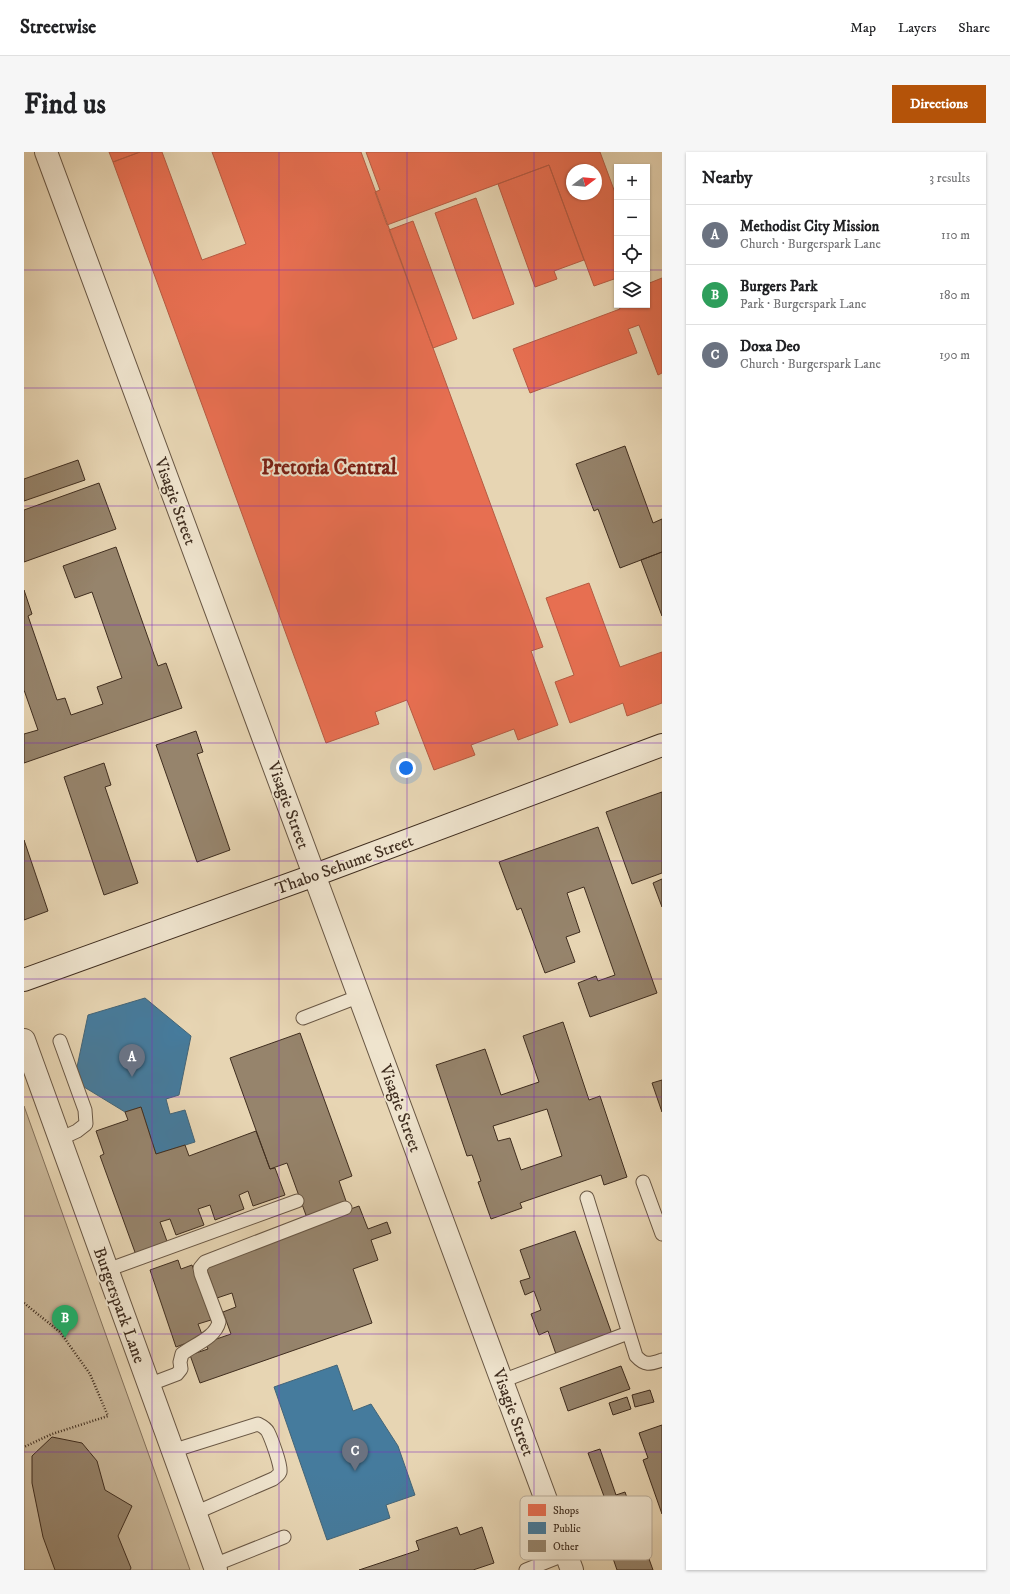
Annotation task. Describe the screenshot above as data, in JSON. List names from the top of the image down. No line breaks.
{"streets":{"street":["Visagie Street","Thabo Sehume Street","Burgerspark Lane"]},"crossings":[["Visagie Street","Thabo Sehume Street"]],"districts":["Pretoria Central"],"legend":["Shops","Public","Other"],"north":"right","page":{"header":"Streetwise","nav":["Map","Layers","Share"],"buttons":"Directions","title":"Find us","heading":["Nearby","3 results"],"map_buttons":["+","−"],"list":[{"mark":"A","name":"Methodist City Mission","note":"Church · Burgerspark Lane","value":"110 m"},{"mark":"B","name":"Burgers Park","note":"Park · Burgerspark Lane","value":"180 m"},{"mark":"C","name":"Doxa Deo","note":"Church · Burgerspark Lane","value":"190 m"}],"pins":["A","B","C"]}}
